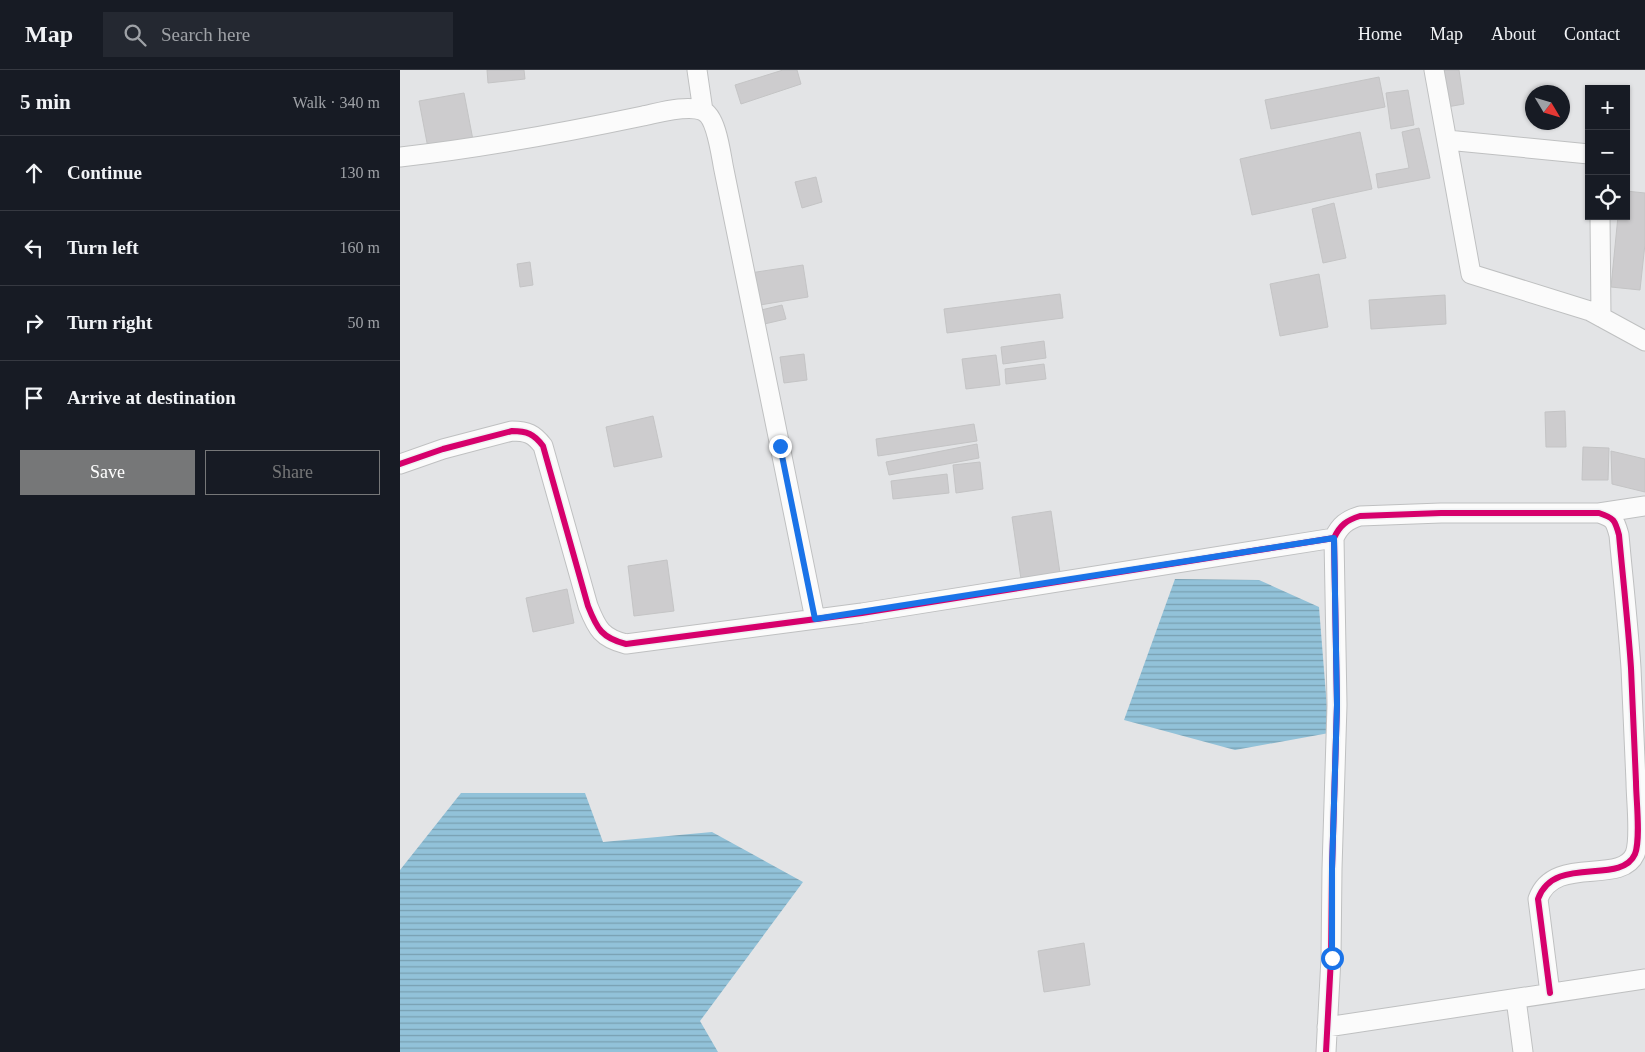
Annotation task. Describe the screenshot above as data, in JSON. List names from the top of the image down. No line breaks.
{"north":"bottom right","page":{"header":"Map","search":"Search here","nav":["Home","Map","About","Contact"],"heading":["5 min","Walk · 340 m"],"map_buttons":["+","−"],"list":[["Continue","130 m"],["Turn left","160 m"],["Turn right","50 m"],"Arrive at destination"],"buttons":["Save","Share"]}}
